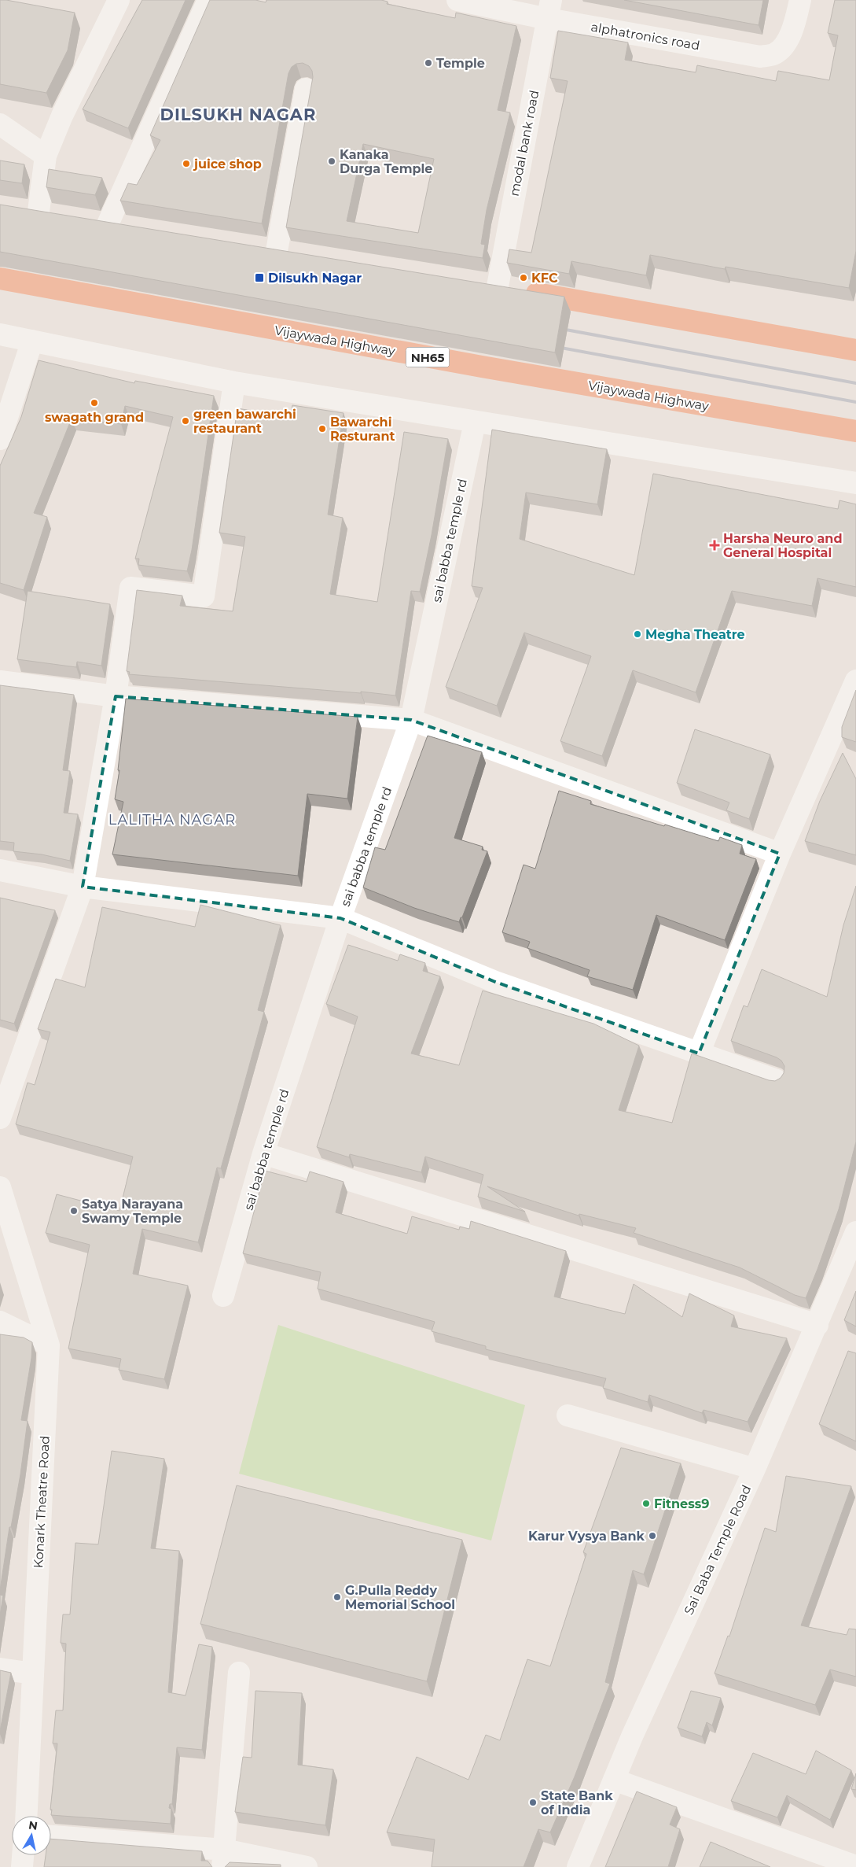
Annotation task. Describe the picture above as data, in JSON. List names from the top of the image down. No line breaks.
{"streets":{"highway":["Vijaywada Highway","NH65"],"street":["alphatronics road","modal bank road","sai babba temple rd","Konark Theatre Road","Sai Baba Temple Road"]},"crossings":[["alphatronics road","modal bank road"]],"districts":["DILSUKH NAGAR","LALITHA NAGAR"],"places":{"other":["Temple","Kanaka Durga Temple","juice shop","KFC","swagath grand","green bawarchi restaurant","Bawarchi Resturant","Megha Theatre","Satya Narayana Swamy Temple","Fitness9","Karur Vysya Bank","G.Pulla Reddy Memorial School","State Bank of India"],"transit":["Dilsukh Nagar"],"health":["Harsha Neuro and General Hospital"]},"north":"top"}
